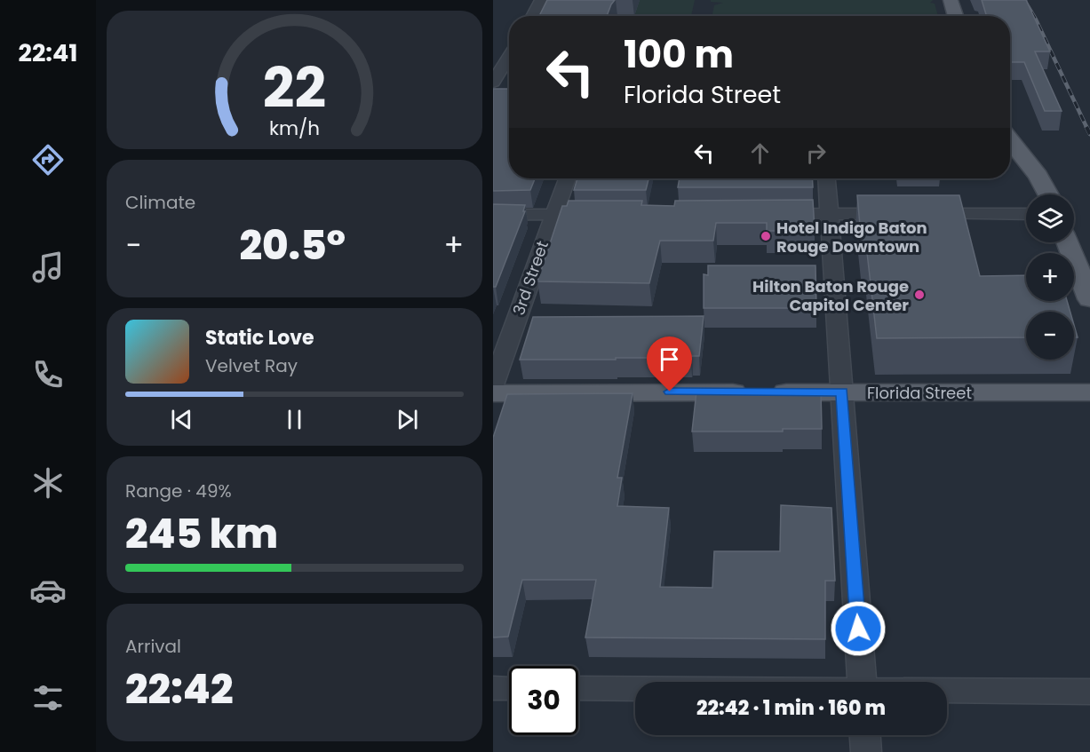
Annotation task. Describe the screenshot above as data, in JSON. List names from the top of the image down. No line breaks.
{"streets":{"main road":["Florida Street"],"street":["3rd Street"]},"places":["Hotel Indigo Baton Rouge Downtown","Hilton Baton Rouge Capitol Center"],"page":{"tabs":"22:41","turn":["100 m","Florida Street"],"tile":["Climate",["Range · 49%","245 km"],["Arrival","22:42"]],"map_buttons":["+","−"],"heat":["−","20.5°","+"],"song":["Static Love","Velvet Ray"],"limit":"30","trip":"22:42 · 1 min · 160 m","gauge":["22","km/h"]}}
